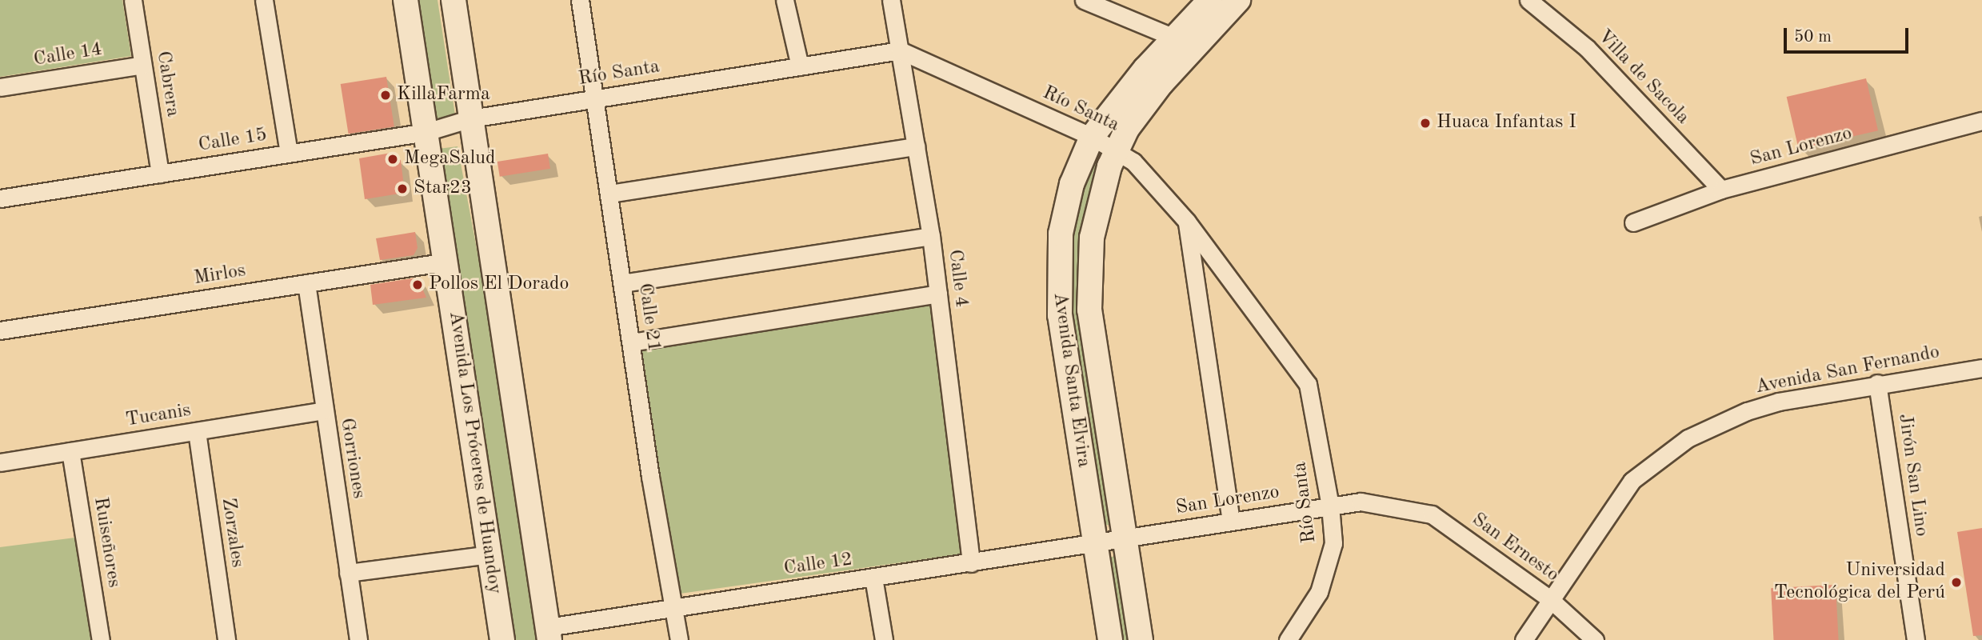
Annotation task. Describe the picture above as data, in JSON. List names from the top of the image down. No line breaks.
{"streets":{"street":["Calle 14","Río Santa","Villa de Sacola","Cabrera","Calle 15","San Lorenzo","Mirlos","Calle 4","Calle 21","Avenida San Fernando","Avenida Santa Elvira","Tucanis","Avenida Los Próceres de Huandoy","Gorriones","Jirón San Lino","Zorzales","Ruiseñores","San Ernesto","Calle 12"]},"crossings":[["Calle 14","Cabrera"],["Río Santa","Calle 15"],["Río Santa","San Lorenzo"],["Río Santa","Calle 4"],["Río Santa","Calle 21"],["Río Santa","Avenida Santa Elvira"],["Villa de Sacola","San Lorenzo"],["Cabrera","Calle 15"],["Calle 15","Avenida Los Próceres de Huandoy"],["San Lorenzo","Avenida Santa Elvira"],["San Lorenzo","San Ernesto"],["San Lorenzo","Calle 12"],["Mirlos","Avenida Los Próceres de Huandoy"],["Mirlos","Gorriones"],["Calle 4","Calle 12"],["Calle 21","Calle 12"],["Avenida San Fernando","Jirón San Lino"],["Avenida San Fernando","San Ernesto"],["Avenida Santa Elvira","Calle 12"],["Tucanis","Gorriones"],["Tucanis","Zorzales"],["Tucanis","Ruiseñores"]],"places":["KillaFarma","Huaca Infantas I","MegaSalud","Star23","Pollos El Dorado","Universidad Tecnológica del Perú"],"scale_bar":"50 m"}
